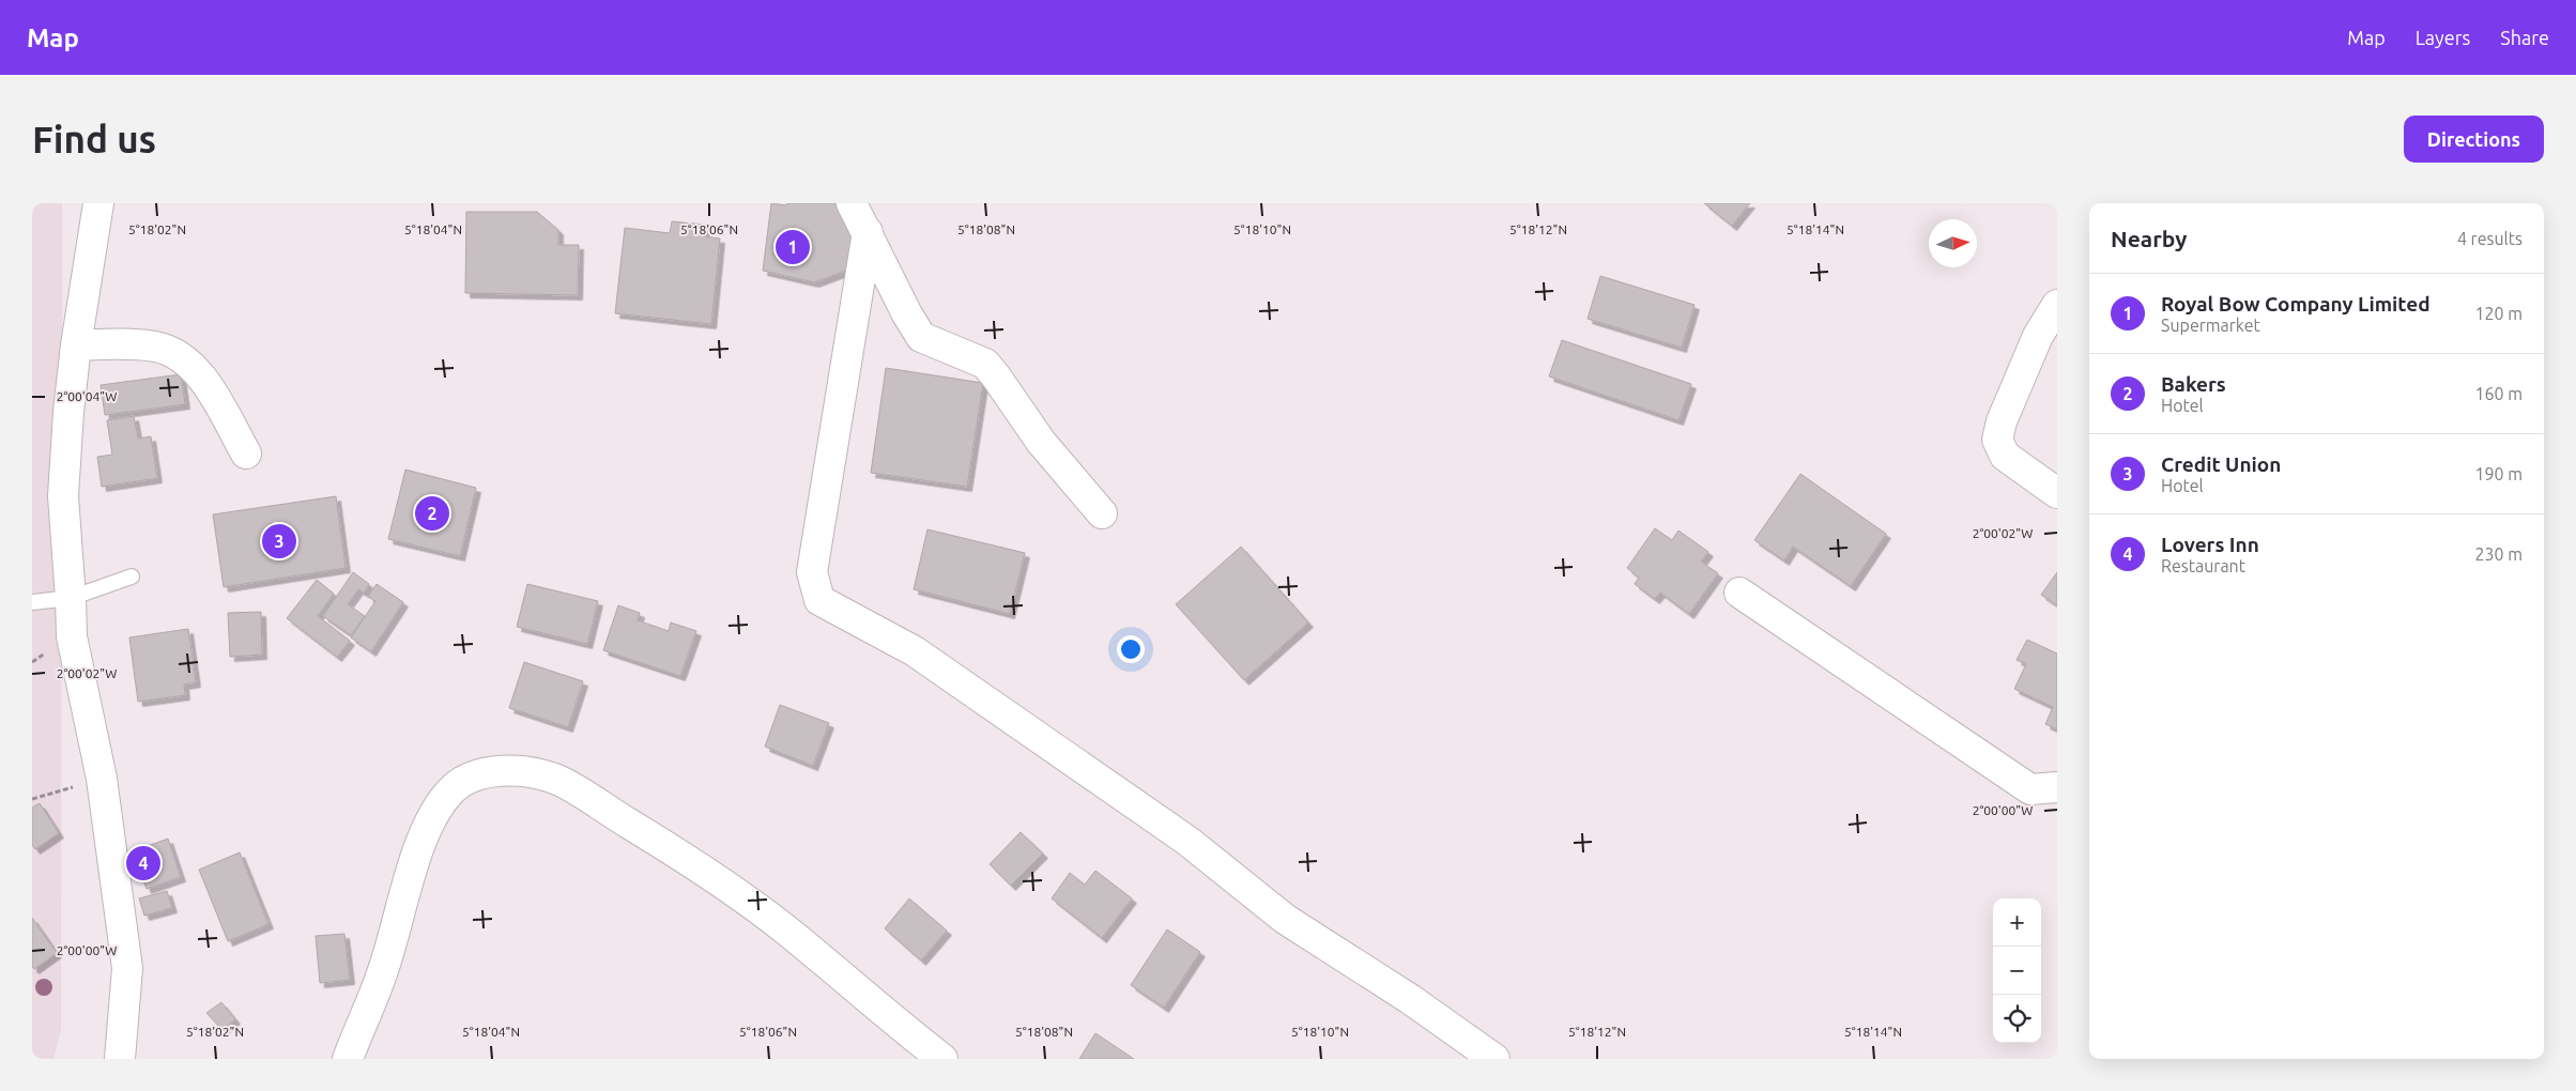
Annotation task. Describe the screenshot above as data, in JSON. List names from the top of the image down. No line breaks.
{"north":"right","page":{"header":"Map","nav":["Map","Layers","Share"],"buttons":"Directions","title":"Find us","heading":["Nearby","4 results"],"pins":["1","2","3","4"],"list":[{"mark":"1","name":"Royal Bow Company Limited","note":"Supermarket","value":"120 m"},{"mark":"2","name":"Bakers","note":"Hotel","value":"160 m"},{"mark":"3","name":"Credit Union","note":"Hotel","value":"190 m"},{"mark":"4","name":"Lovers Inn","note":"Restaurant","value":"230 m"}],"map_buttons":["+","−"]},"coordinates":["5°18'02\"N","5°18'04\"N","5°18'06\"N","5°18'08\"N","5°18'10\"N","5°18'12\"N","5°18'14\"N","2°00'04\"W","2°00'02\"W","2°00'00\"W"]}
